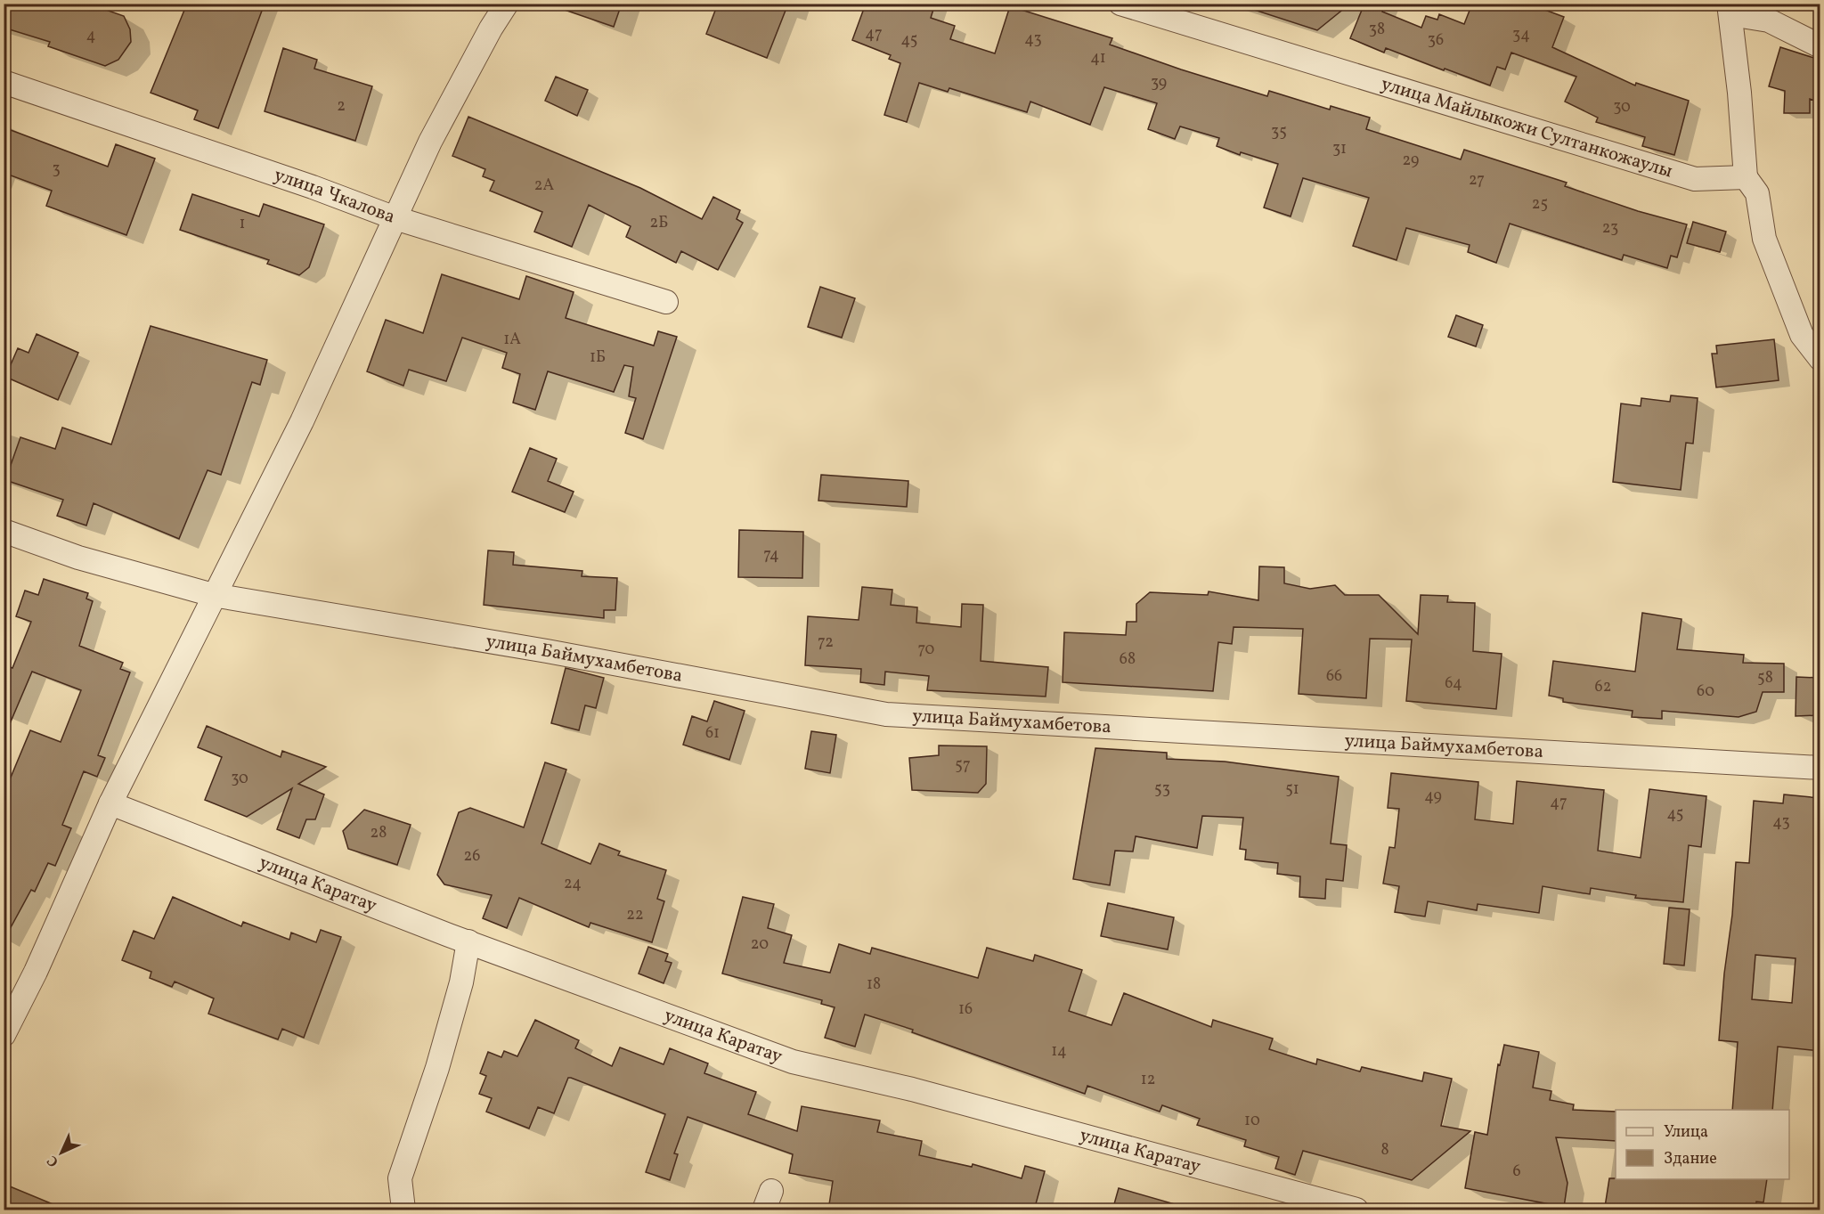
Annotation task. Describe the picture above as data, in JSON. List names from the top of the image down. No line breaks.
{"streets":{"street":["улица Майлыкожи Султанкожаулы","улица Чкалова","улица Баймухамбетова","улица Каратау"]},"house_numbers":["38","47","34","4","43","45","36","41","39","2","30","35","31","29","3","27","2А","25","2Б","1","23","1А","1Б","74","72","70","68","66","58","64","62","60","61","57","30","53","51","49","47","45","43","28","26","24","22","20","18","16","14","12","10","8","6"],"legend":["Улица","Здание"],"north":"bottom left"}
